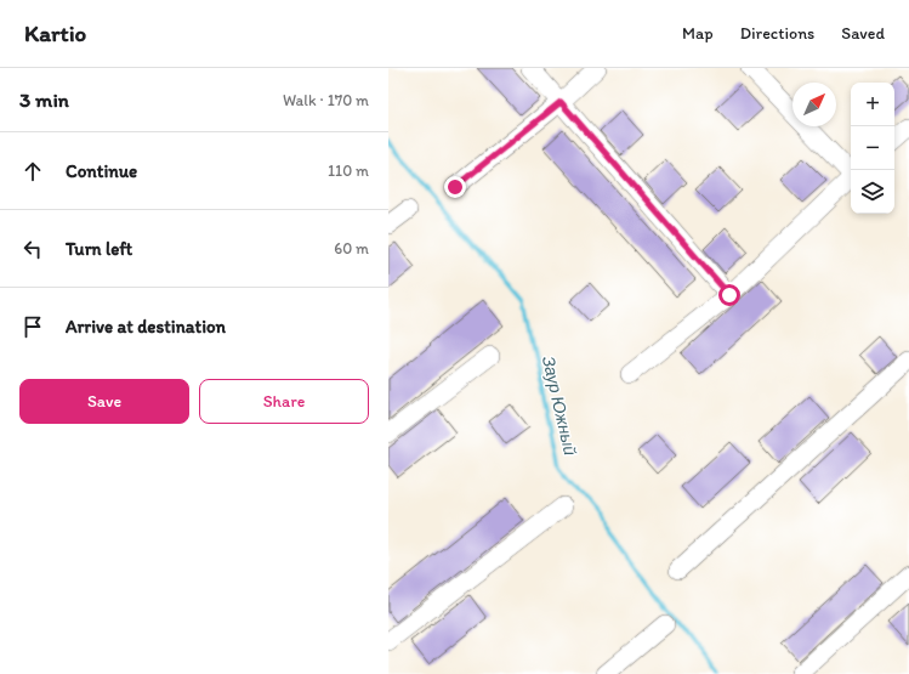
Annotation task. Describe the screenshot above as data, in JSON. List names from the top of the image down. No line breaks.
{"water":["Заур Южный"],"north":"top right","page":{"header":"Kartio","nav":["Map","Directions","Saved"],"heading":["3 min","Walk · 170 m"],"map_buttons":["+","−"],"list":[["Continue","110 m"],["Turn left","60 m"],"Arrive at destination"],"buttons":["Save","Share"]}}
